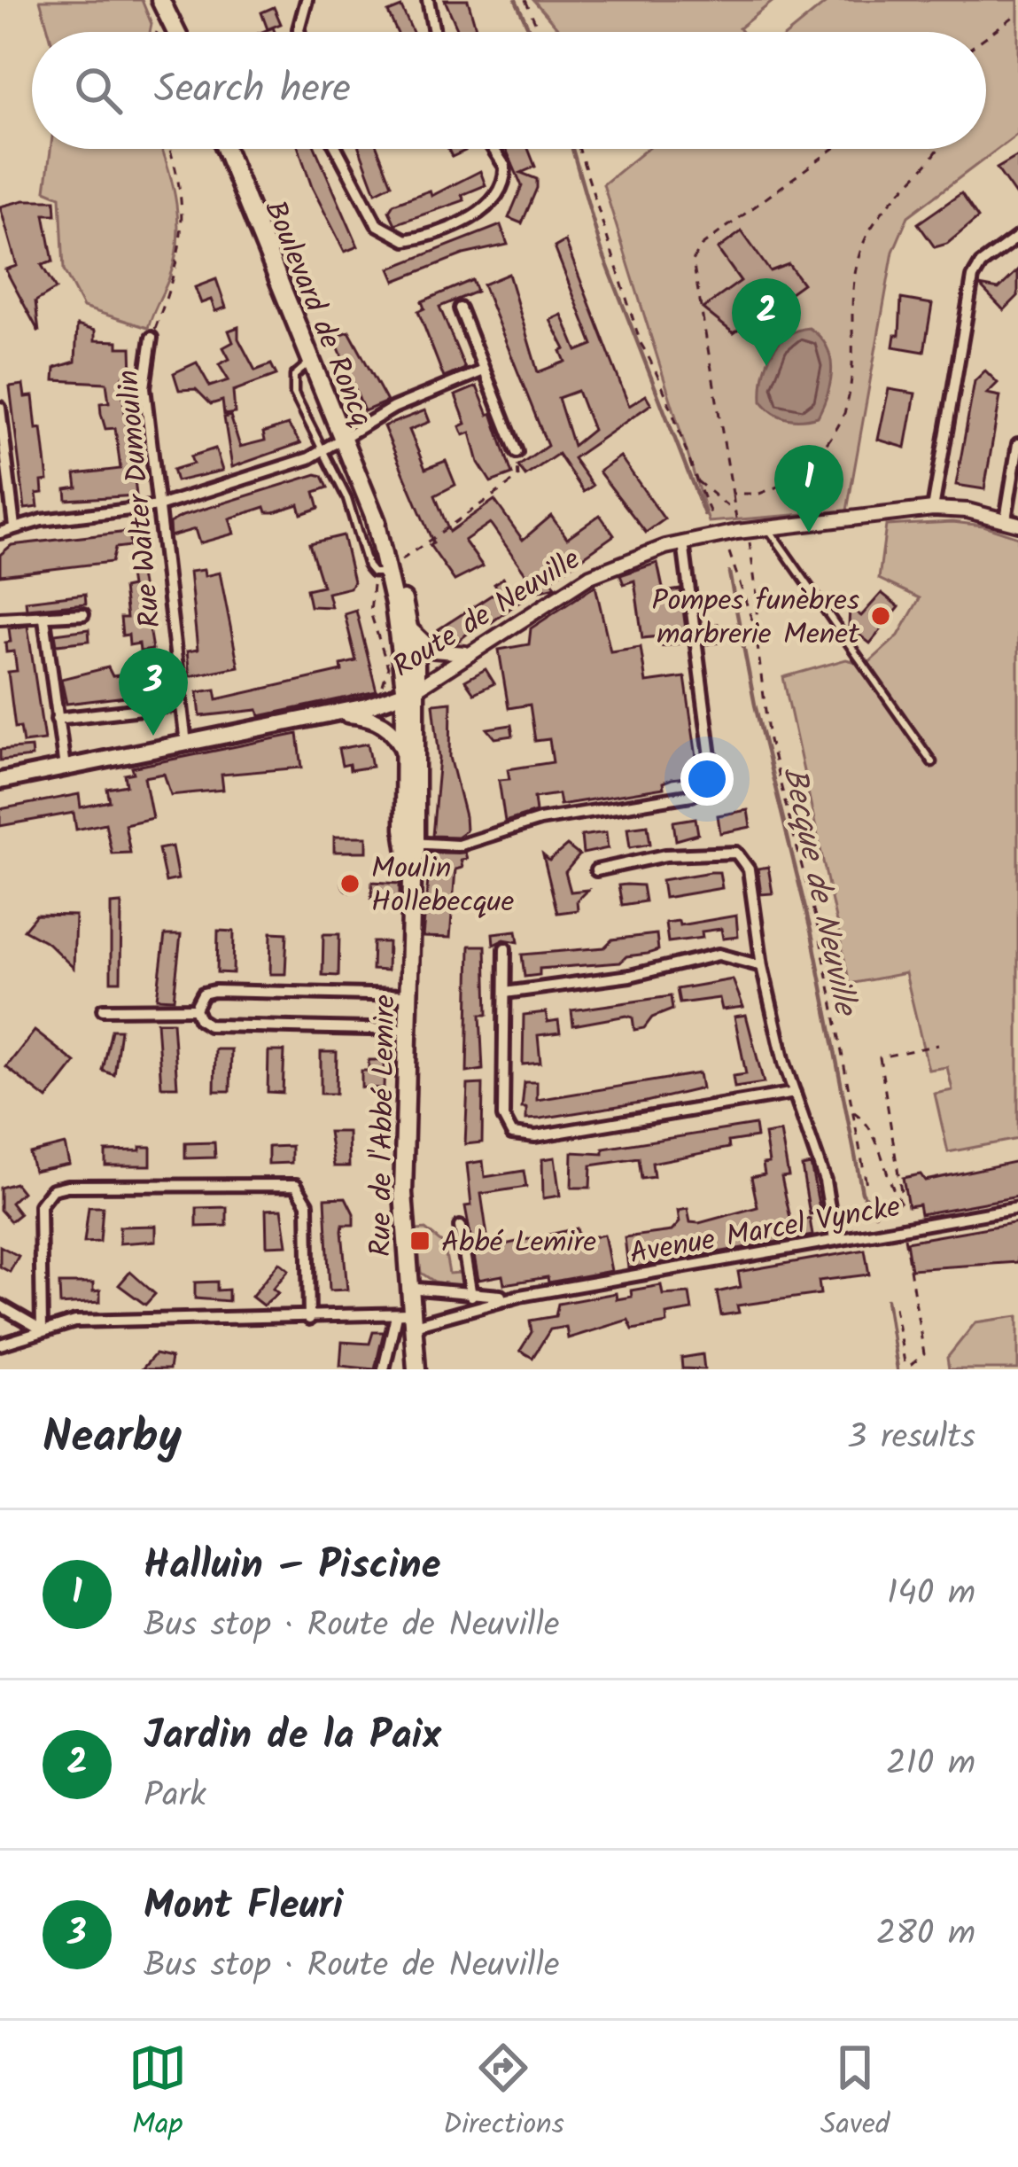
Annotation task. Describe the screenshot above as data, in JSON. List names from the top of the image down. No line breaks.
{"streets":{"main road":["Boulevard de Roncq","Route de Neuville","Rue de l'Abbé Lemire"],"street":["Rue Walter Dumoulin","Avenue Marcel Vyncke"]},"crossings":[["Boulevard de Roncq","Route de Neuville"],["Boulevard de Roncq","Rue de l'Abbé Lemire"],["Rue Walter Dumoulin","Route de Neuville"],["Route de Neuville","Rue de l'Abbé Lemire"],["Rue de l'Abbé Lemire","Avenue Marcel Vyncke"]],"water":["Becque de Neuville"],"places":{"other":["Pompes funèbres marbrerie Menet","Moulin Hollebecque"],"transit":["Abbé Lemire"]},"page":{"search":"Search here","pins":["2","1","3"],"heading":["Nearby","3 results"],"list":[{"mark":"1","name":"Halluin – Piscine","note":"Bus stop · Route de Neuville","value":"140 m"},{"mark":"2","name":"Jardin de la Paix","note":"Park","value":"210 m"},{"mark":"3","name":"Mont Fleuri","note":"Bus stop · Route de Neuville","value":"280 m"}],"nav":["Map","Directions","Saved"]}}
